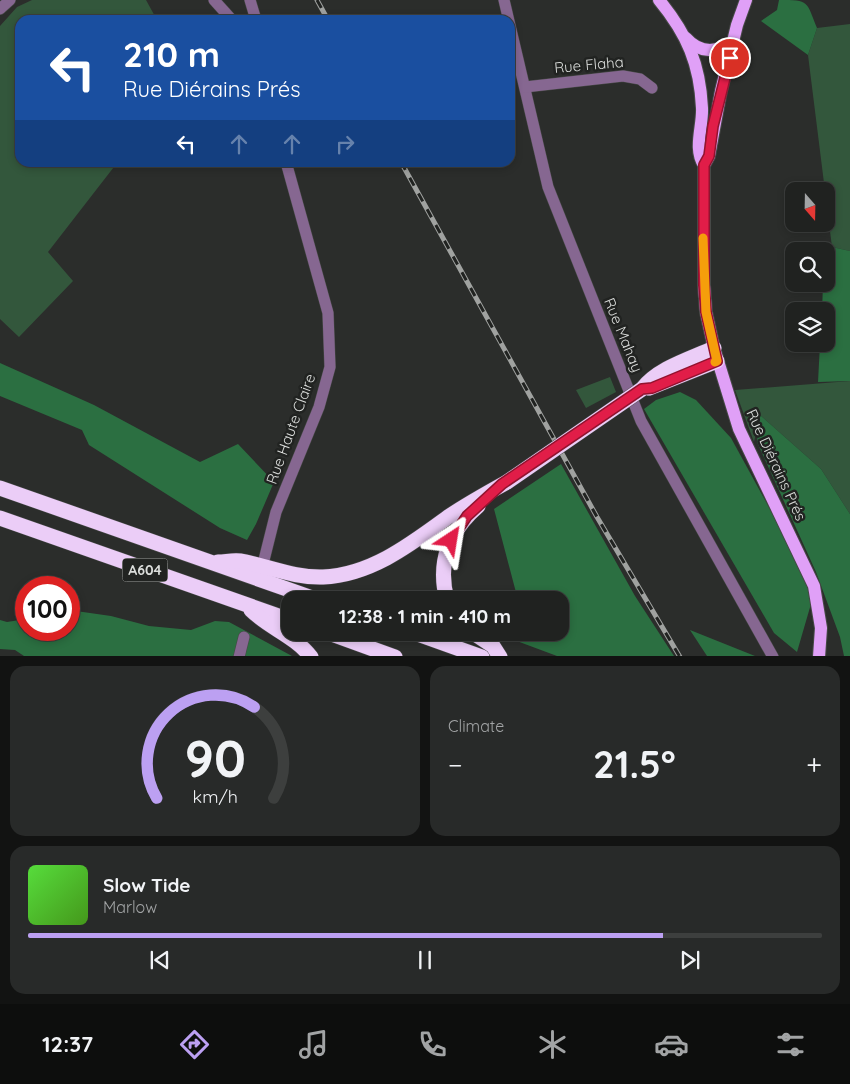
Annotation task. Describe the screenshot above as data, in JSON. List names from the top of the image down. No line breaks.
{"streets":{"highway":["A604"],"main road":["Rue Diérains Prés"],"street":["Rue Flaha","Rue Mahay","Rue Haute Claire"]},"crossings":[["Rue Flaha","Rue Mahay"]],"north":"bottom","page":{"turn":["210 m","Rue Diérains Prés"],"limit":"100","trip":"12:38 · 1 min · 410 m","tile":"Climate","heat":["−","21.5°","+"],"song":["Slow Tide","Marlow"],"tabs":"12:37","gauge":["90","km/h"]}}
